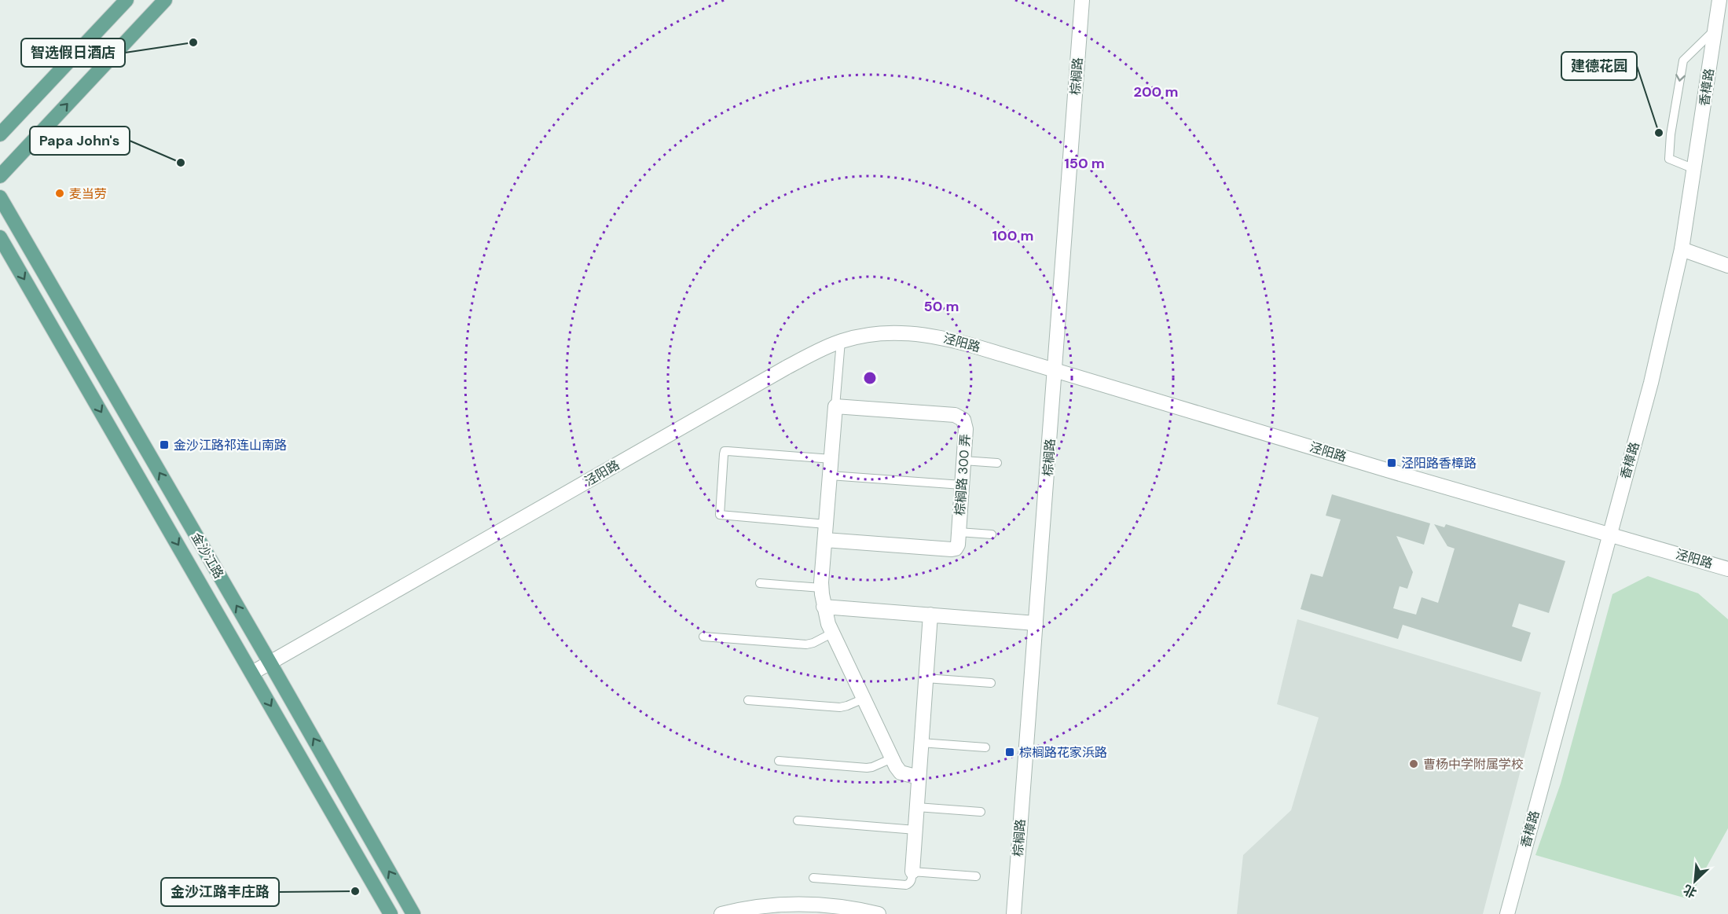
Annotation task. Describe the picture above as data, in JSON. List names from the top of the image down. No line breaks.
{"streets":{"main road":["金沙江路"],"street":["棕榈路","香樟路","泾阳路","棕榈路 300 弄"]},"crossings":[["棕榈路","泾阳路"],["香樟路","泾阳路"],["泾阳路","金沙江路"]],"places":{"other":["智选假日酒店","建德花园","Papa John's","麦当劳","曹杨中学附属学校","金沙江路丰庄路"],"transit":["金沙江路祁连山南路","泾阳路香樟路","棕榈路花家浜路"]},"north":"bottom left","rings":["200 m","150 m","100 m","50 m"]}
